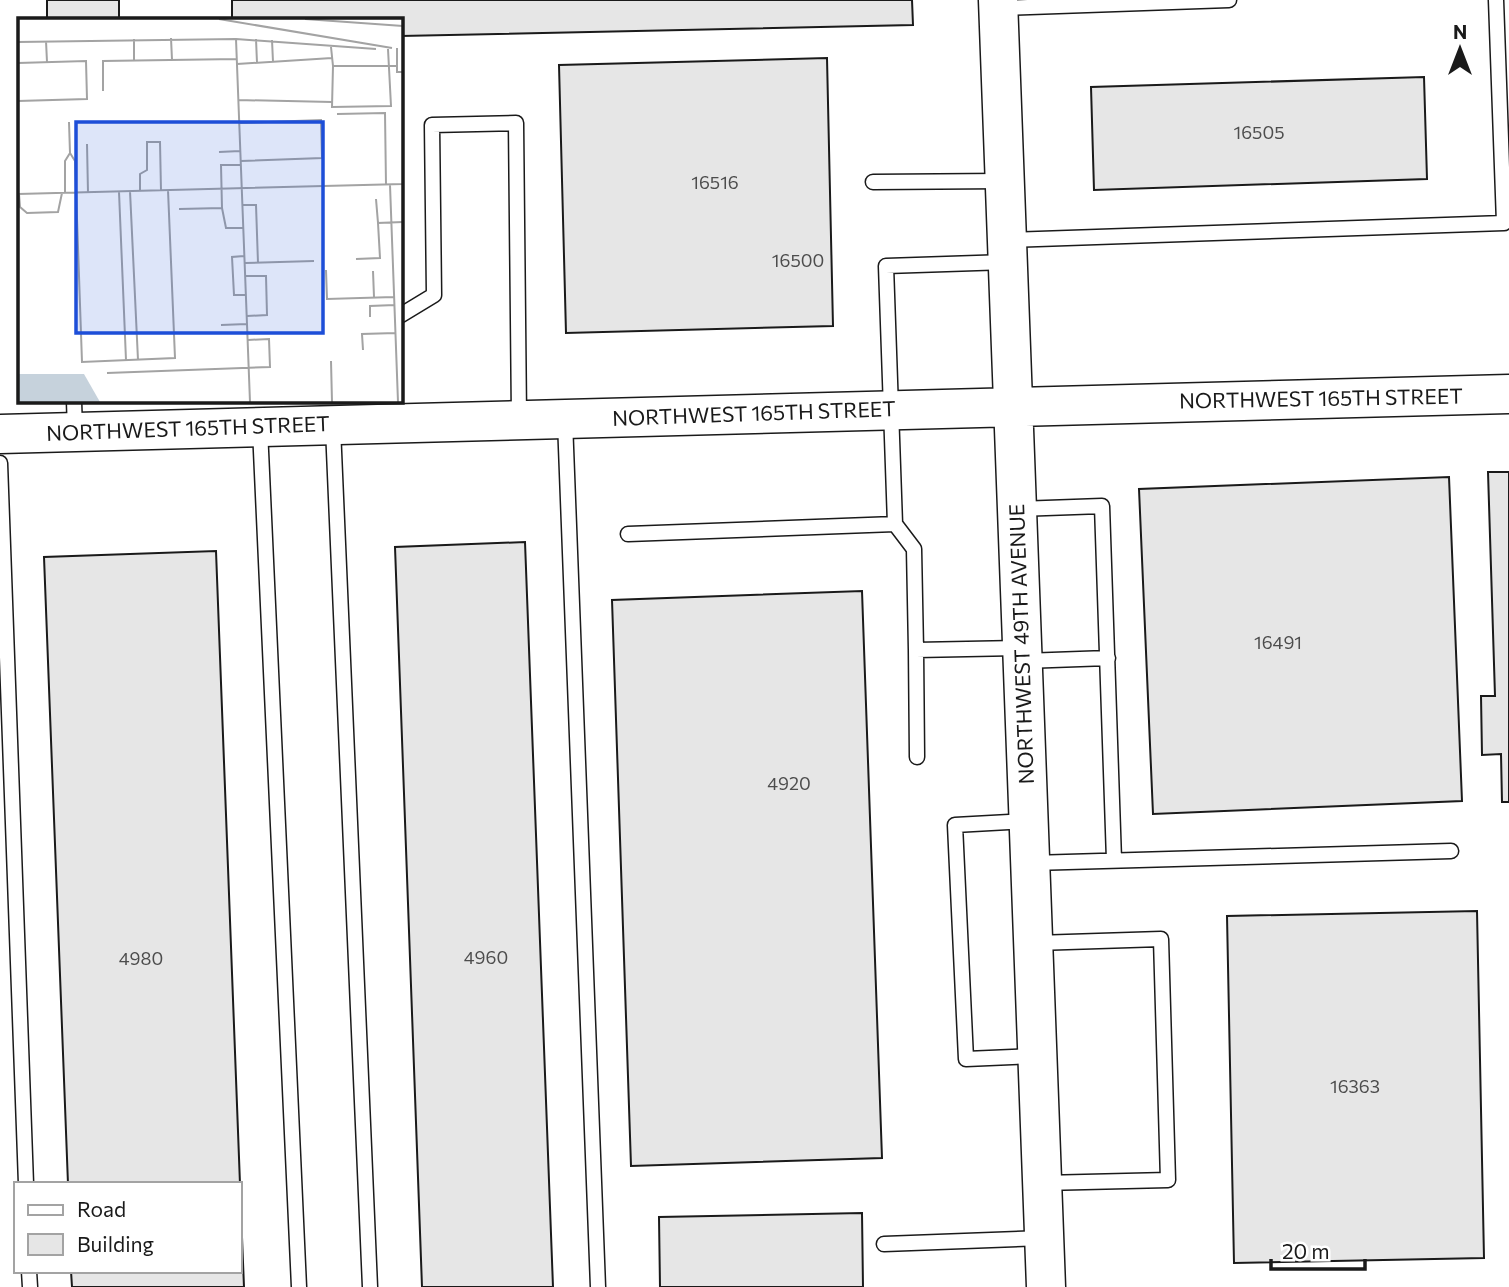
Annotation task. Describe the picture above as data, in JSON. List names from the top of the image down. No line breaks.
{"streets":{"street":["NORTHWEST 165TH STREET","NORTHWEST 49TH AVENUE"]},"crossings":[["NORTHWEST 165TH STREET","NORTHWEST 49TH AVENUE"]],"house_numbers":["16505","16516","16500","16491","4920","4960","4980","16363"],"legend":["Road","Building"],"scale_bar":"20 m","north":"top"}
